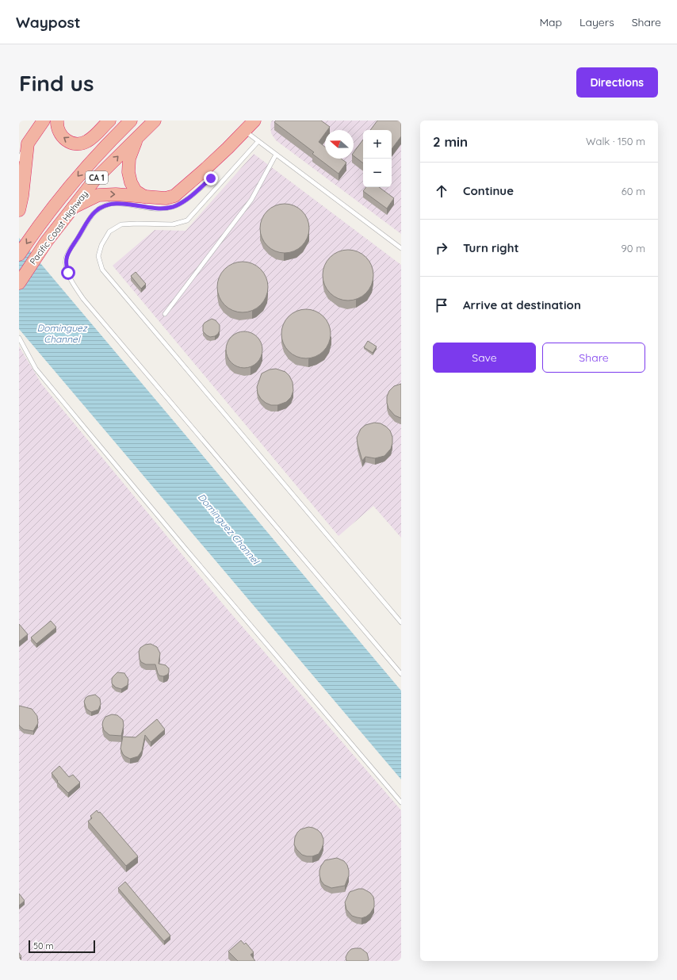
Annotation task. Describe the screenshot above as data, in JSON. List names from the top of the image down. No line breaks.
{"streets":{"highway":["CA 1","Pacific Coast Highway"]},"water":["Dominguez Channel"],"scale_bar":"50 m","north":"left","page":{"header":"Waypost","nav":["Map","Layers","Share"],"buttons":["Directions",["Save","Share"]],"title":"Find us","heading":["2 min","Walk · 150 m"],"map_buttons":["+","−"],"list":[["Continue","60 m"],["Turn right","90 m"],"Arrive at destination"],"scale":"50 m"}}
